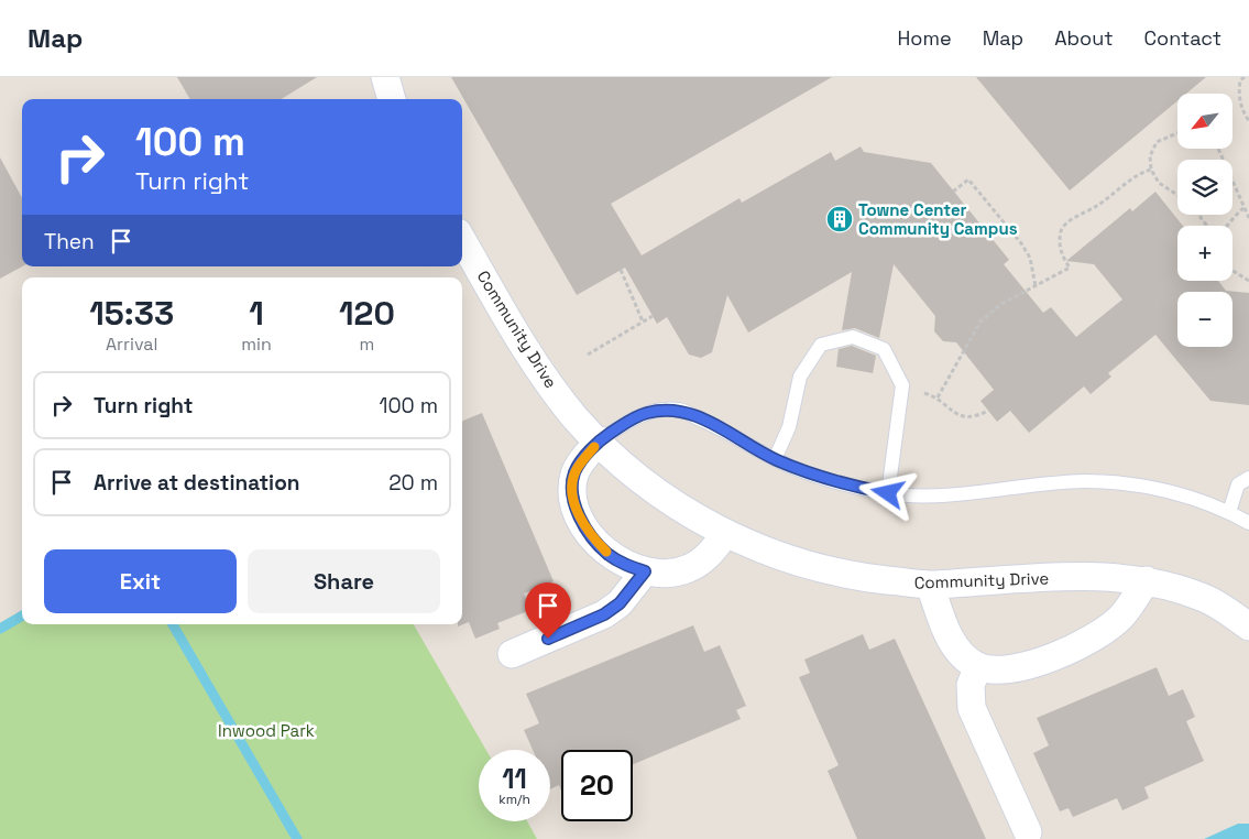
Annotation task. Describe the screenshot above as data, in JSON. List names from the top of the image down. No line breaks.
{"streets":{"street":["Community Drive"]},"parks":["Inwood Park"],"places":{"building":["Towne Center Community Campus"]},"north":"bottom left","page":{"header":"Map","nav":["Home","Map","About","Contact"],"map_buttons":["+","−"],"turn":["100 m","Turn right"],"then":"Then","eta":["15:33","Arrival","1","min","120","m"],"list":[{"name":"Turn right","value":"100 m"},{"name":"Arrive at destination","value":"20 m"}],"buttons":["Exit","Share"],"speed":"11 km/h","limit":"20"}}
